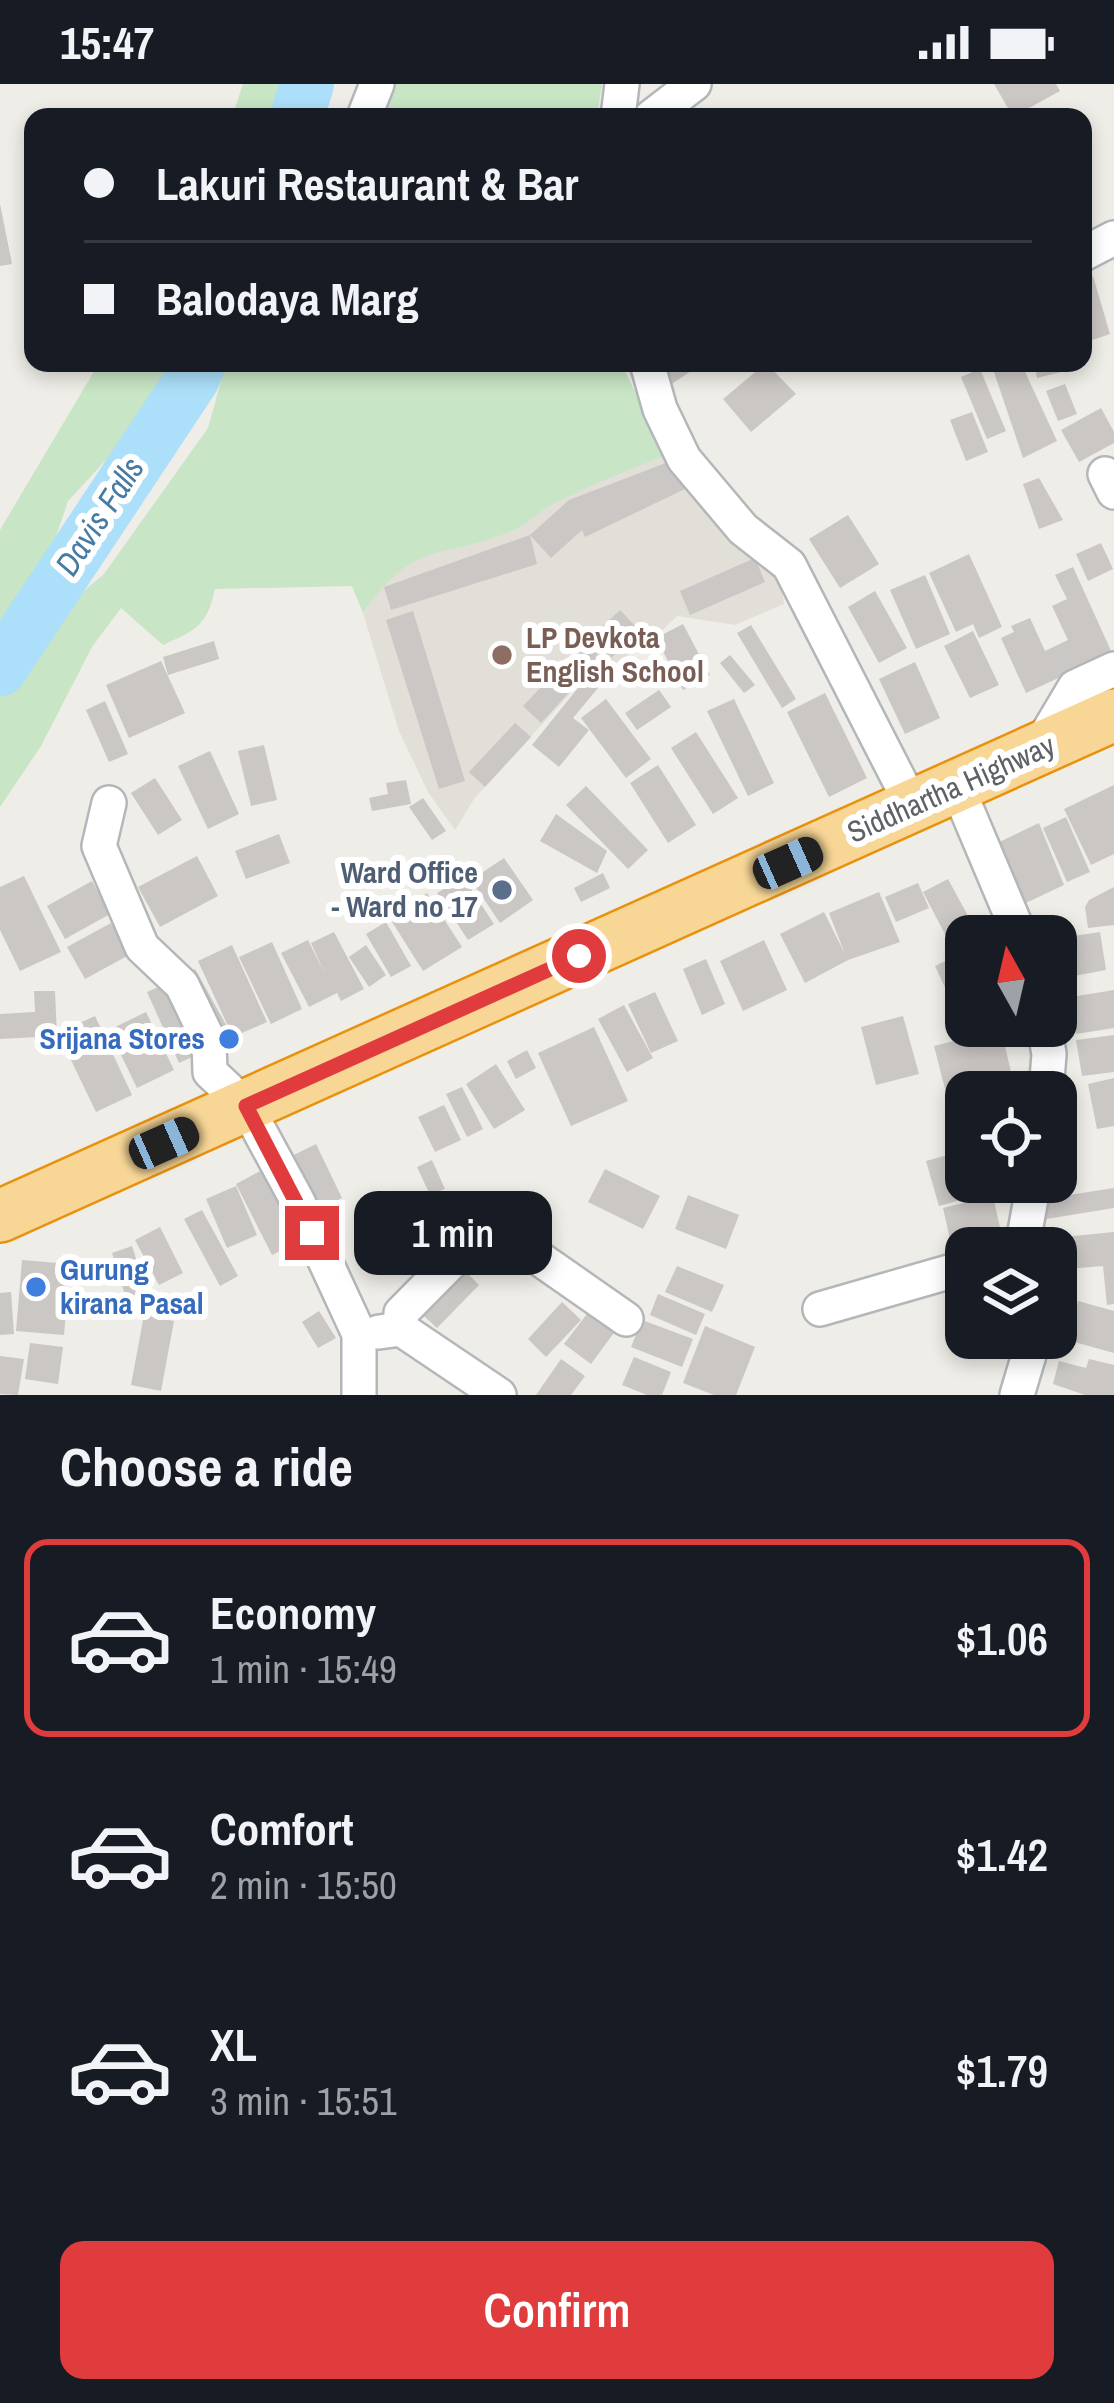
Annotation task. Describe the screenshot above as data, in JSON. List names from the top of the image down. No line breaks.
{"streets":{"highway":["Siddhartha Highway"]},"water":["Davis Falls"],"places":["LP Devkota English School","Ward Office - Ward no 17","Srijana Stores","Gurung kirana Pasal"],"north":"top","page":{"status":"15:47","banner":["Lakuri Restaurant & Bar","Balodaya Marg"],"bubble":"1 min","heading":"Choose a ride","list":[{"name":"Economy","note":"1 min · 15:49","value":"$1.06"},{"name":"Comfort","note":"2 min · 15:50","value":"$1.42"},{"name":"XL","note":"3 min · 15:51","value":"$1.79"}],"buttons":"Confirm"}}
